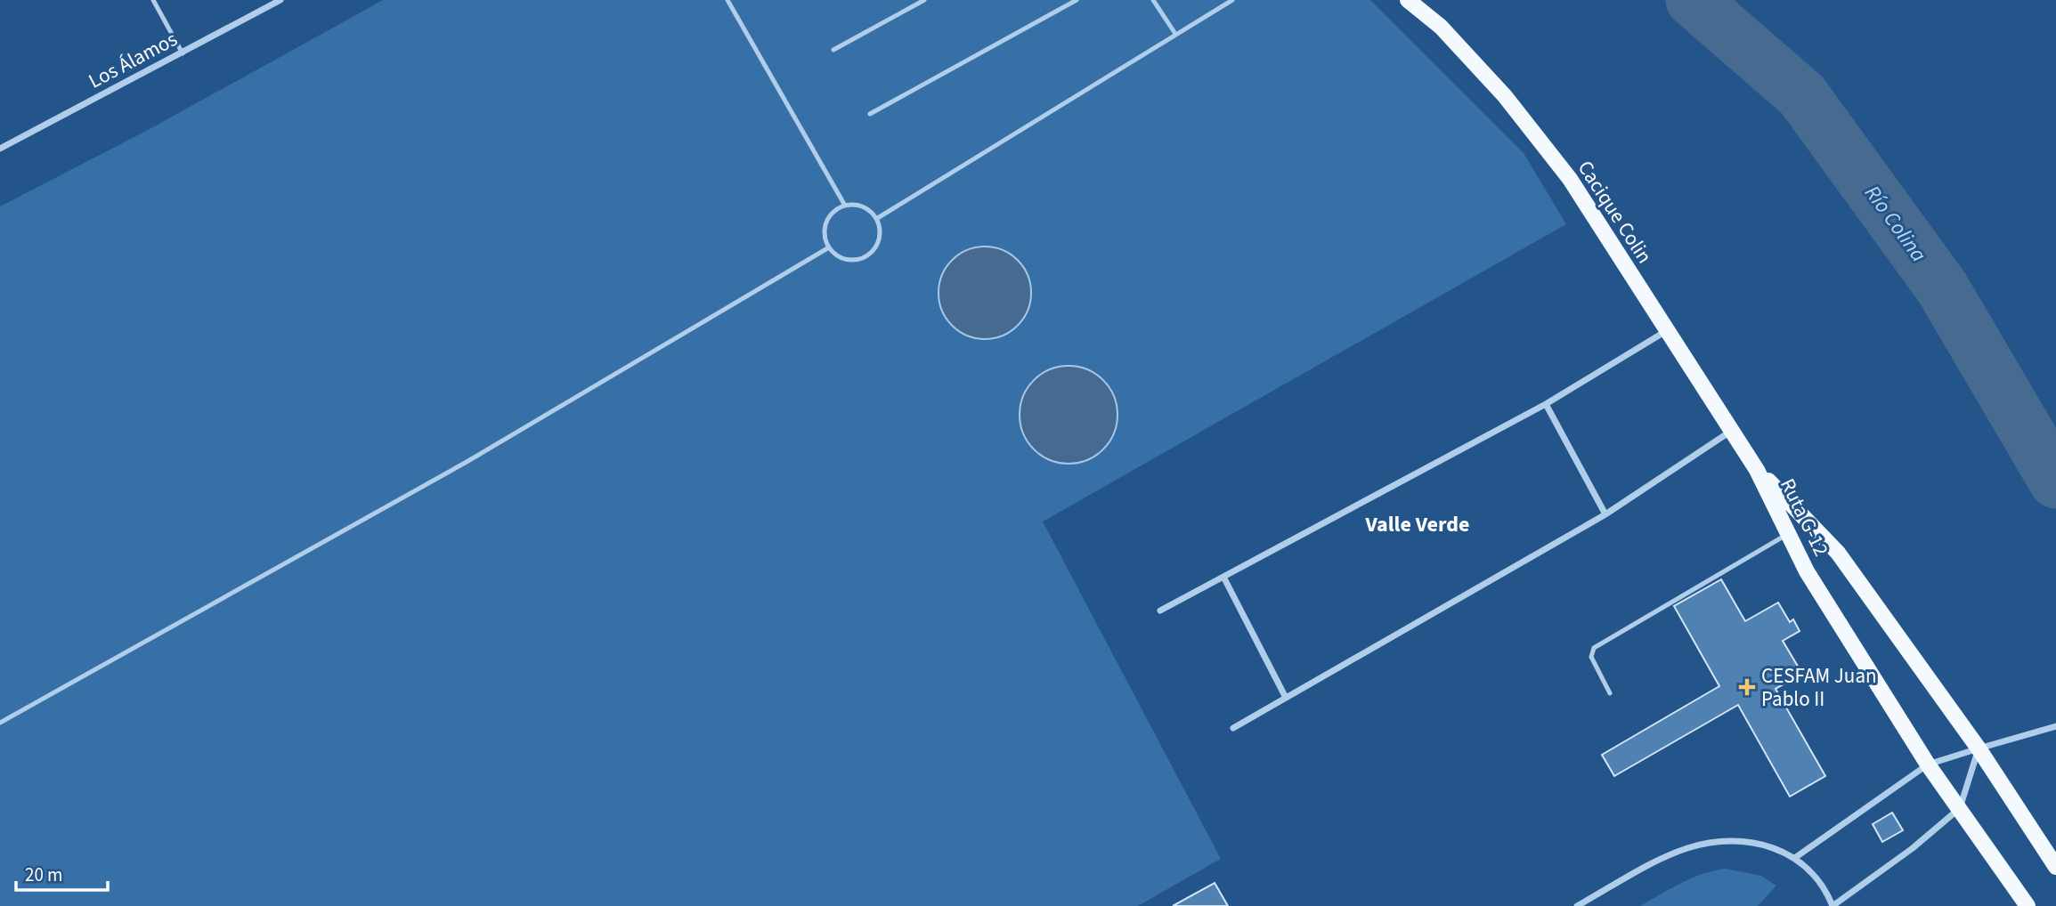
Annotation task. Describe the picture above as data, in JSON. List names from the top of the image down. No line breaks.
{"streets":{"main road":["Cacique Colin","Ruta G-12"],"street":["Los Álamos"]},"crossings":[["Cacique Colin","Ruta G-12"]],"districts":["Valle Verde"],"water":["Río Colina"],"places":{"health":["CESFAM Juan Pablo II"]},"scale_bar":"20 m"}
